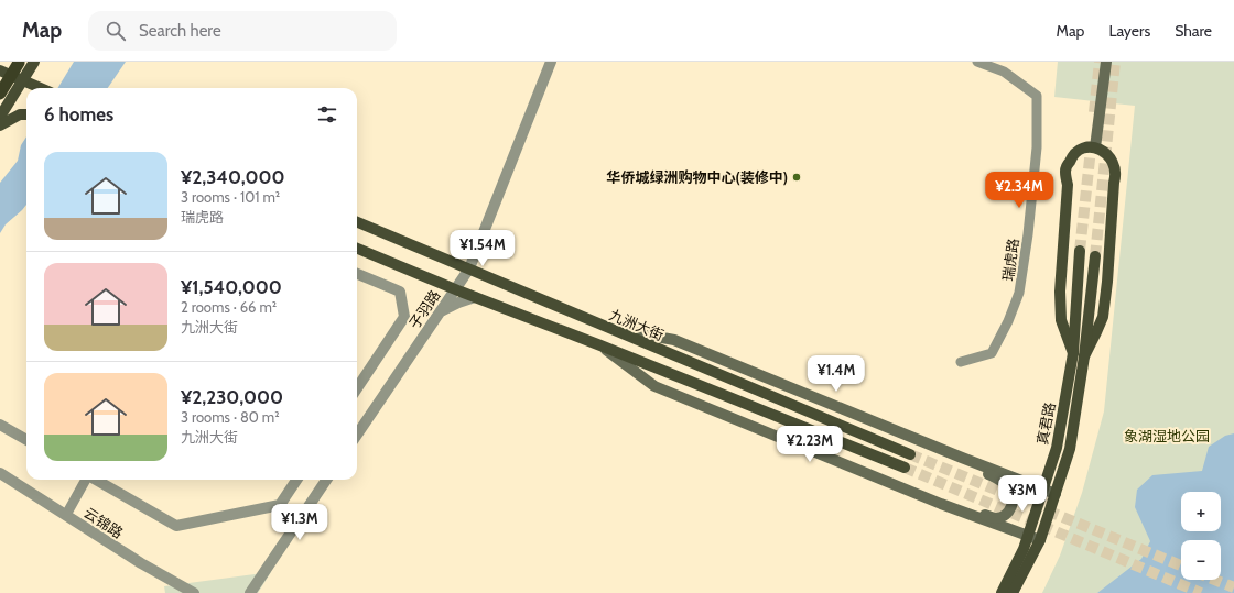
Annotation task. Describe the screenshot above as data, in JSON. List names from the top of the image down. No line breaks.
{"streets":{"main road":["九洲大街","真君路"],"street":["瑞虎路","子羽路","云锦路"]},"crossings":[["子羽路","九洲大街"]],"parks":["象湖湿地公园"],"places":["华侨城绿洲购物中心(装修中)"],"page":{"header":"Map","search":"Search here","nav":["Map","Layers","Share"],"heading":"6 homes","list":[{"name":"¥2,340,000","note":"3 rooms · 101 m² · 瑞虎路"},{"name":"¥1,540,000","note":"2 rooms · 66 m² · 九洲大街"},{"name":"¥2,230,000","note":"3 rooms · 80 m² · 九洲大街"}],"price":["¥2.34M","¥1.54M","¥1.4M","¥2.23M","¥3M","¥1.3M"],"map_buttons":["+","−"]}}
